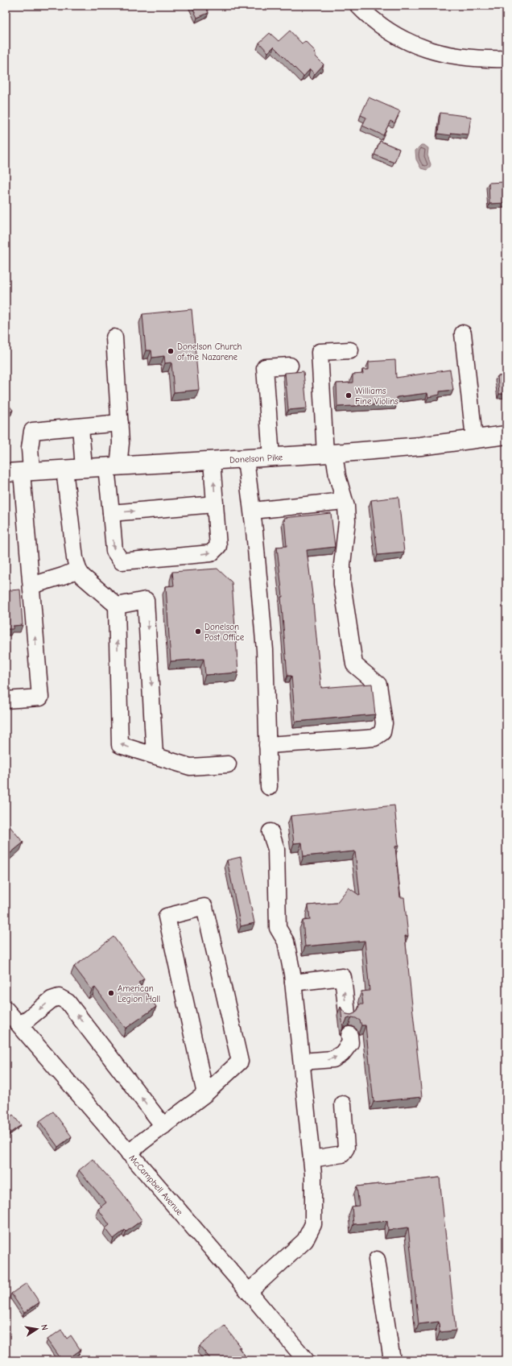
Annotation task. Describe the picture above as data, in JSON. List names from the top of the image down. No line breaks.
{"streets":{"main road":["Donelson Pike"],"street":["McCampbell Avenue"]},"places":["Donelson Church of the Nazarene","Williams Fine Violins","Donelson Post Office","American Legion Hall"],"north":"right"}
